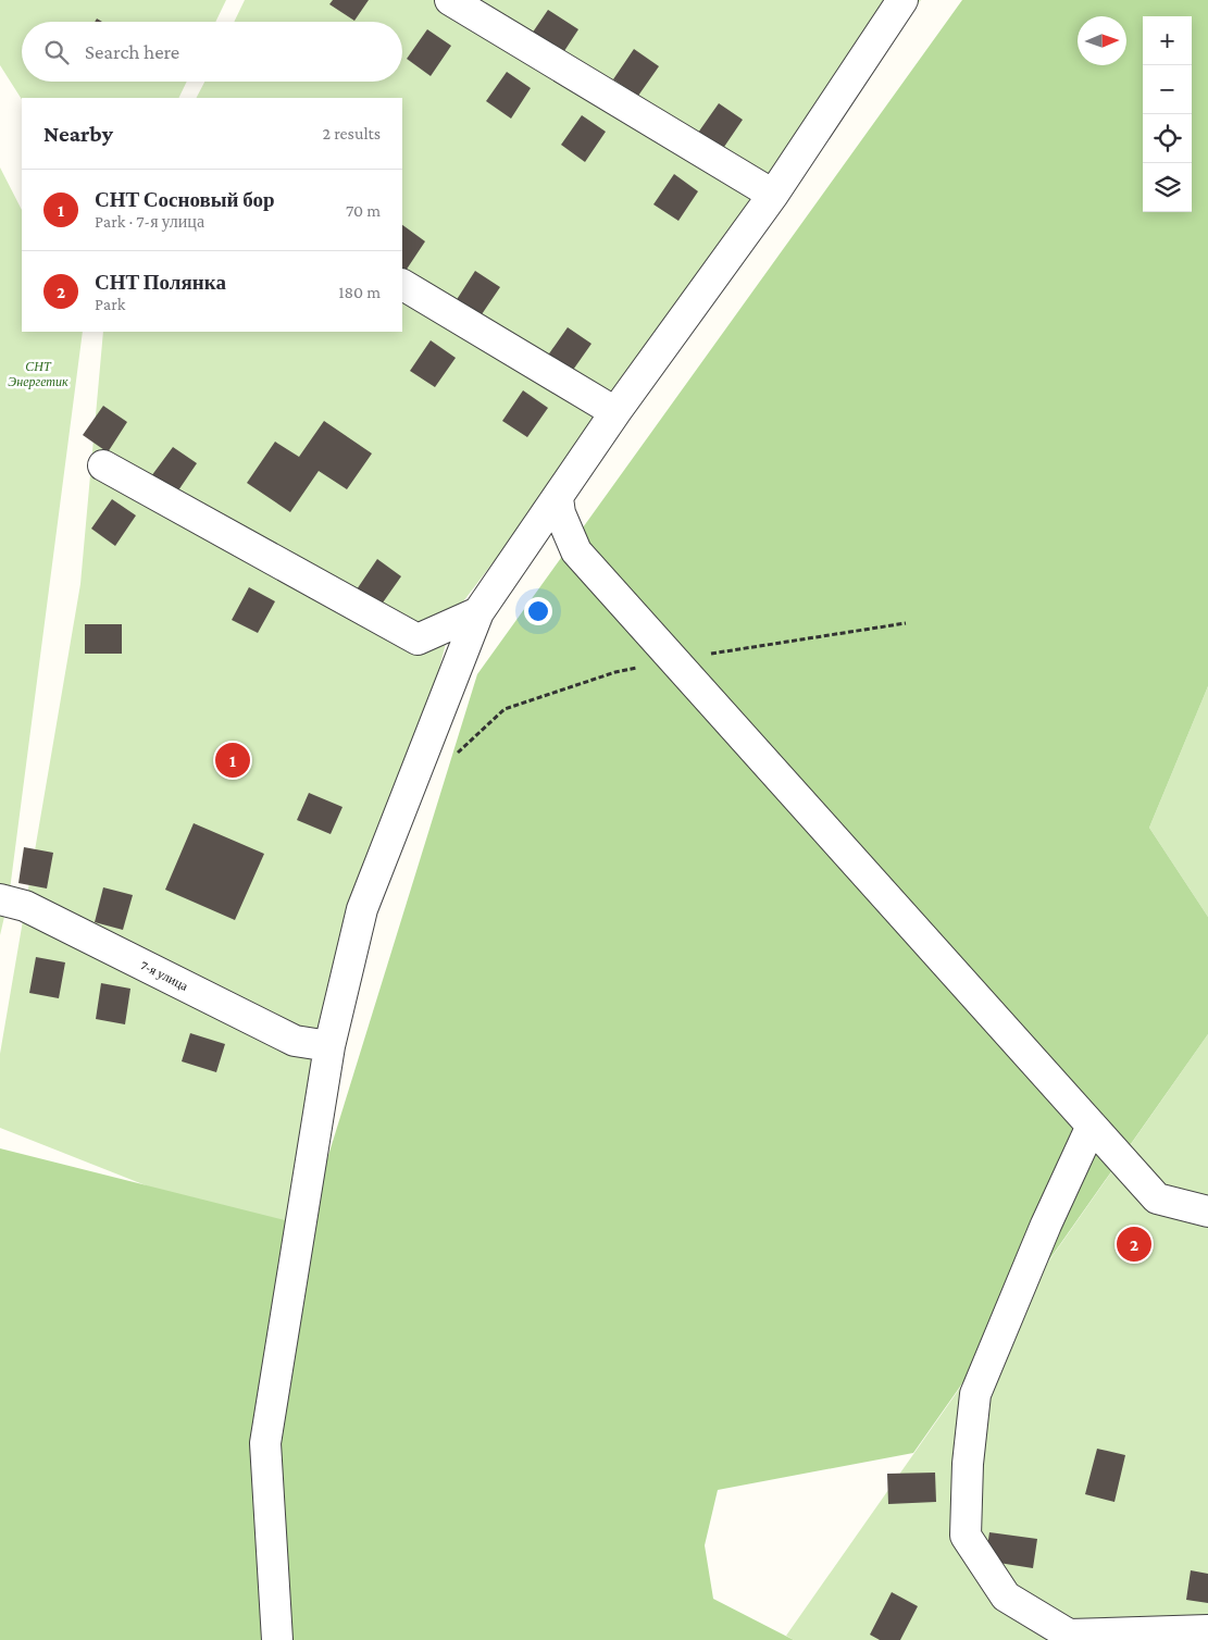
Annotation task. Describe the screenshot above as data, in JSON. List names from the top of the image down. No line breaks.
{"streets":{"street":["7-я улица"]},"parks":["СНТ Энергетик"],"north":"right","page":{"map_buttons":["+","−"],"search":"Search here","heading":["Nearby","2 results"],"list":[{"mark":"1","name":"СНТ Сосновый бор","note":"Park · 7-я улица","value":"70 m"},{"mark":"2","name":"СНТ Полянка","note":"Park","value":"180 m"}],"pins":["1","2"]}}
